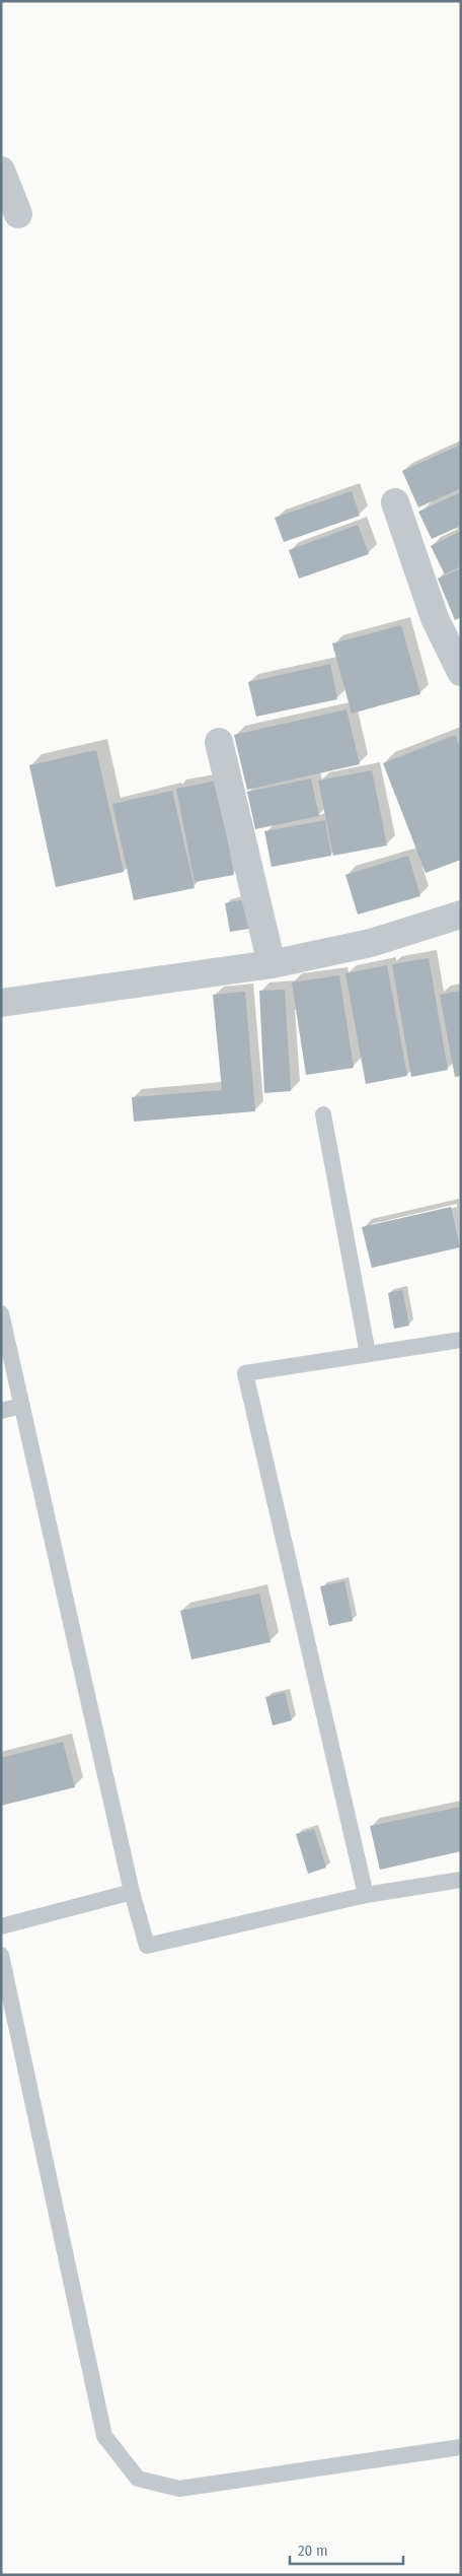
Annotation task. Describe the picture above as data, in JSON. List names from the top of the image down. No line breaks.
{"scale_bar":"20 m"}
